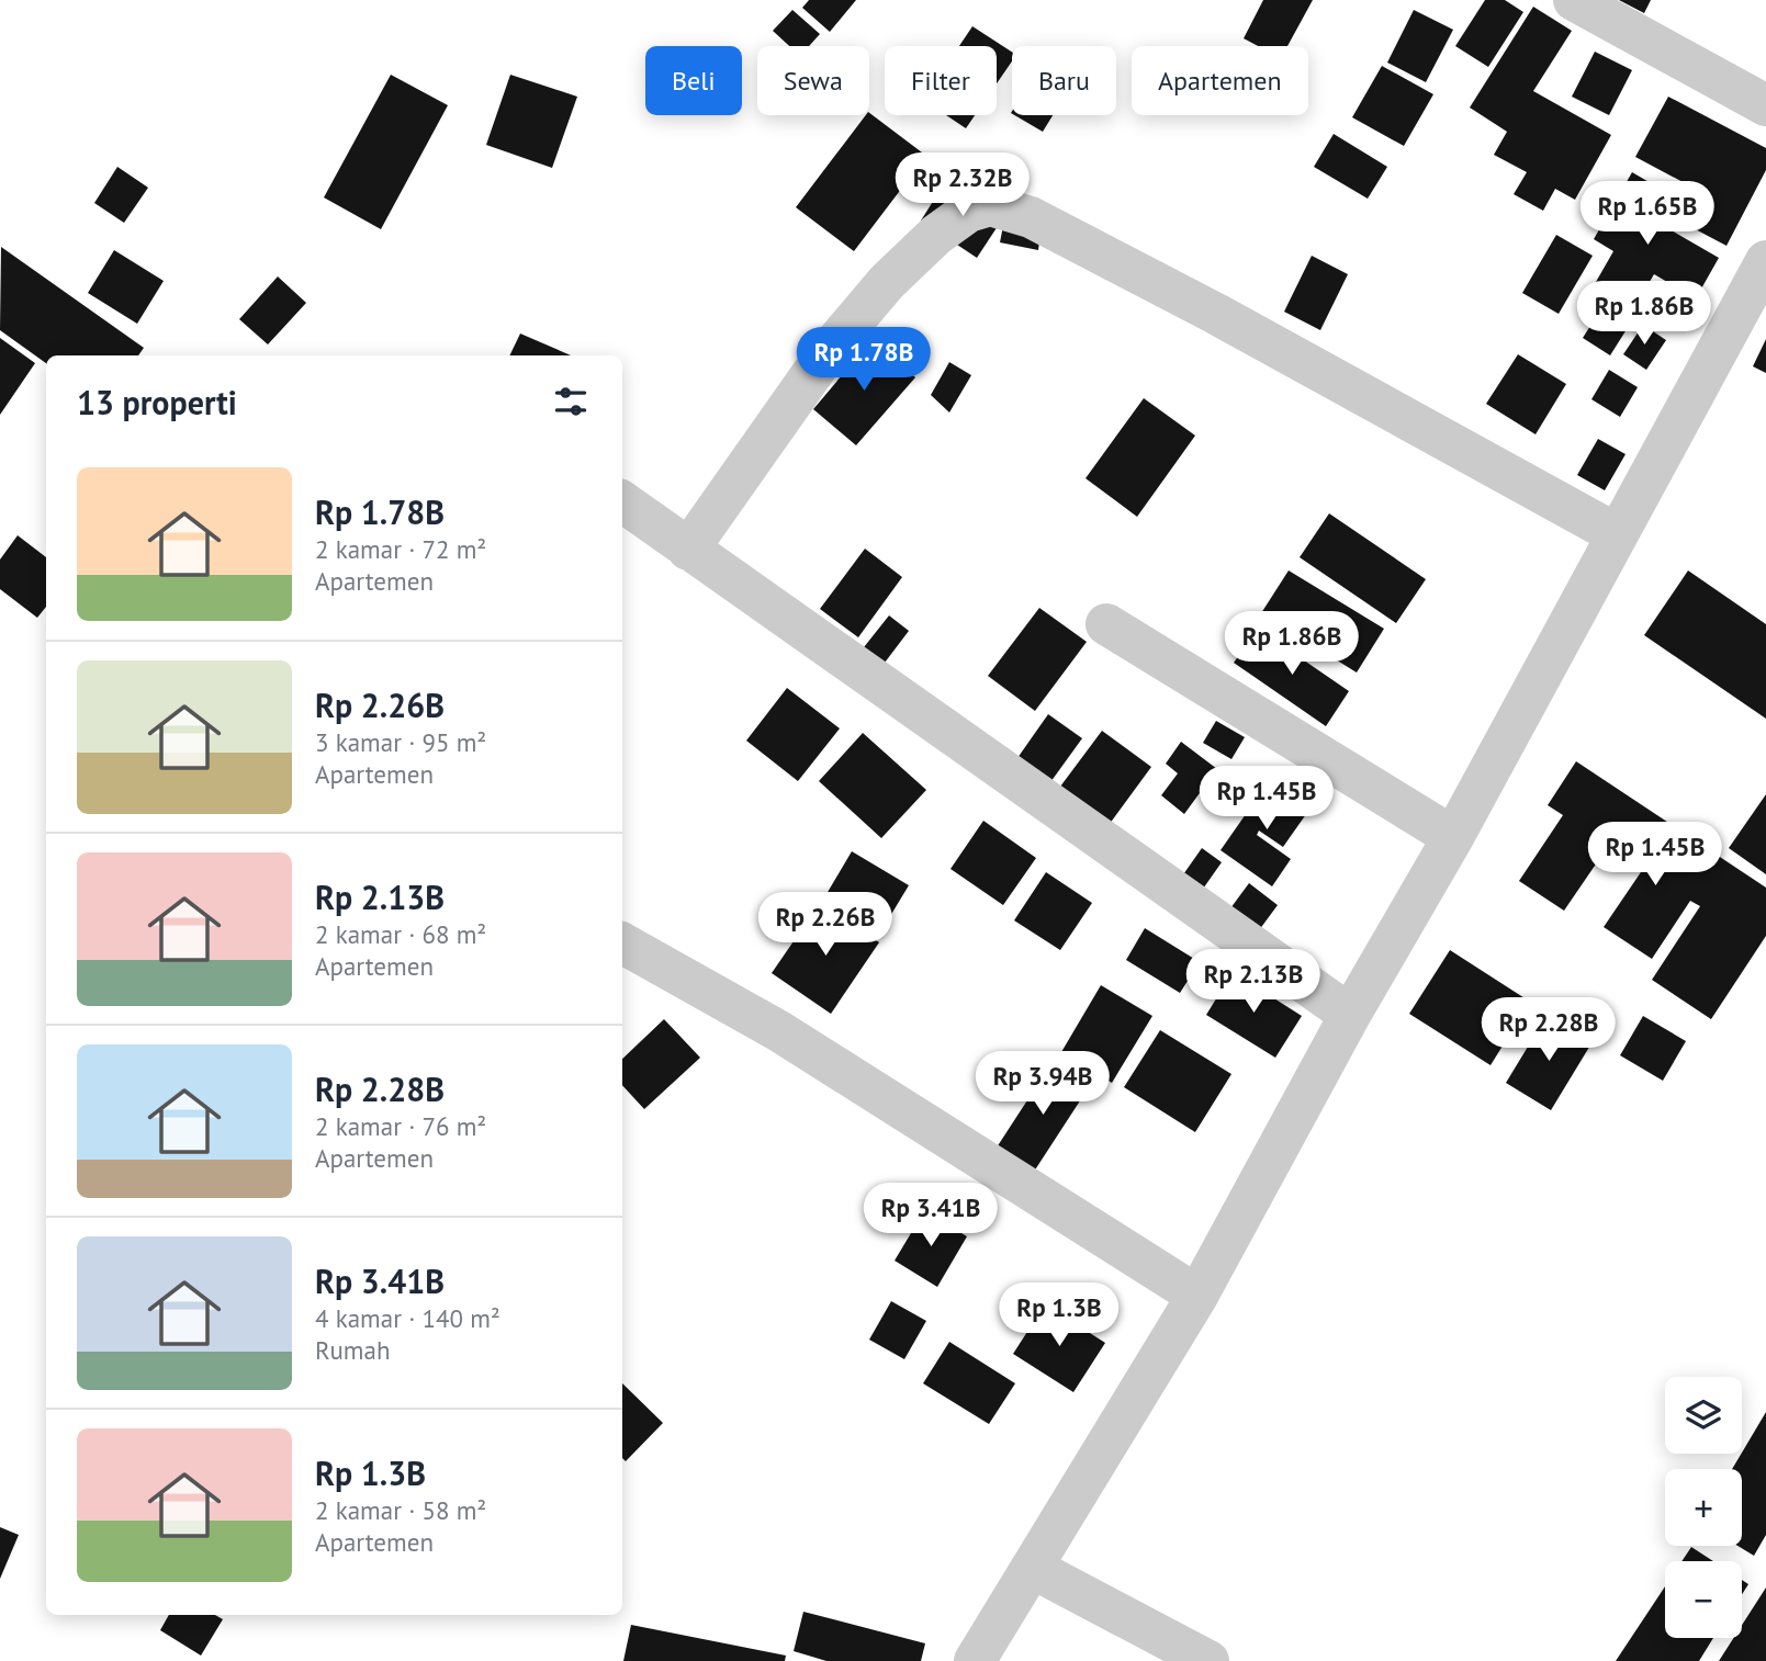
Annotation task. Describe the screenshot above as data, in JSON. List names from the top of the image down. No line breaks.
{"page":{"chip":["Beli","Sewa","Filter","Baru","Apartemen"],"price":["Rp 2.32B","Rp 1.65B","Rp 1.86B","Rp 1.78B","Rp 1.86B","Rp 1.45B","Rp 1.45B","Rp 2.26B","Rp 2.13B","Rp 2.28B","Rp 3.94B","Rp 3.41B","Rp 1.3B"],"heading":"13 properti","list":[{"name":"Rp 1.78B","note":"2 kamar · 72 m² · Apartemen"},{"name":"Rp 2.26B","note":"3 kamar · 95 m² · Apartemen"},{"name":"Rp 2.13B","note":"2 kamar · 68 m² · Apartemen"},{"name":"Rp 2.28B","note":"2 kamar · 76 m² · Apartemen"},{"name":"Rp 3.41B","note":"4 kamar · 140 m² · Rumah"},{"name":"Rp 1.3B","note":"2 kamar · 58 m² · Apartemen"}],"map_buttons":["+","−"]}}
